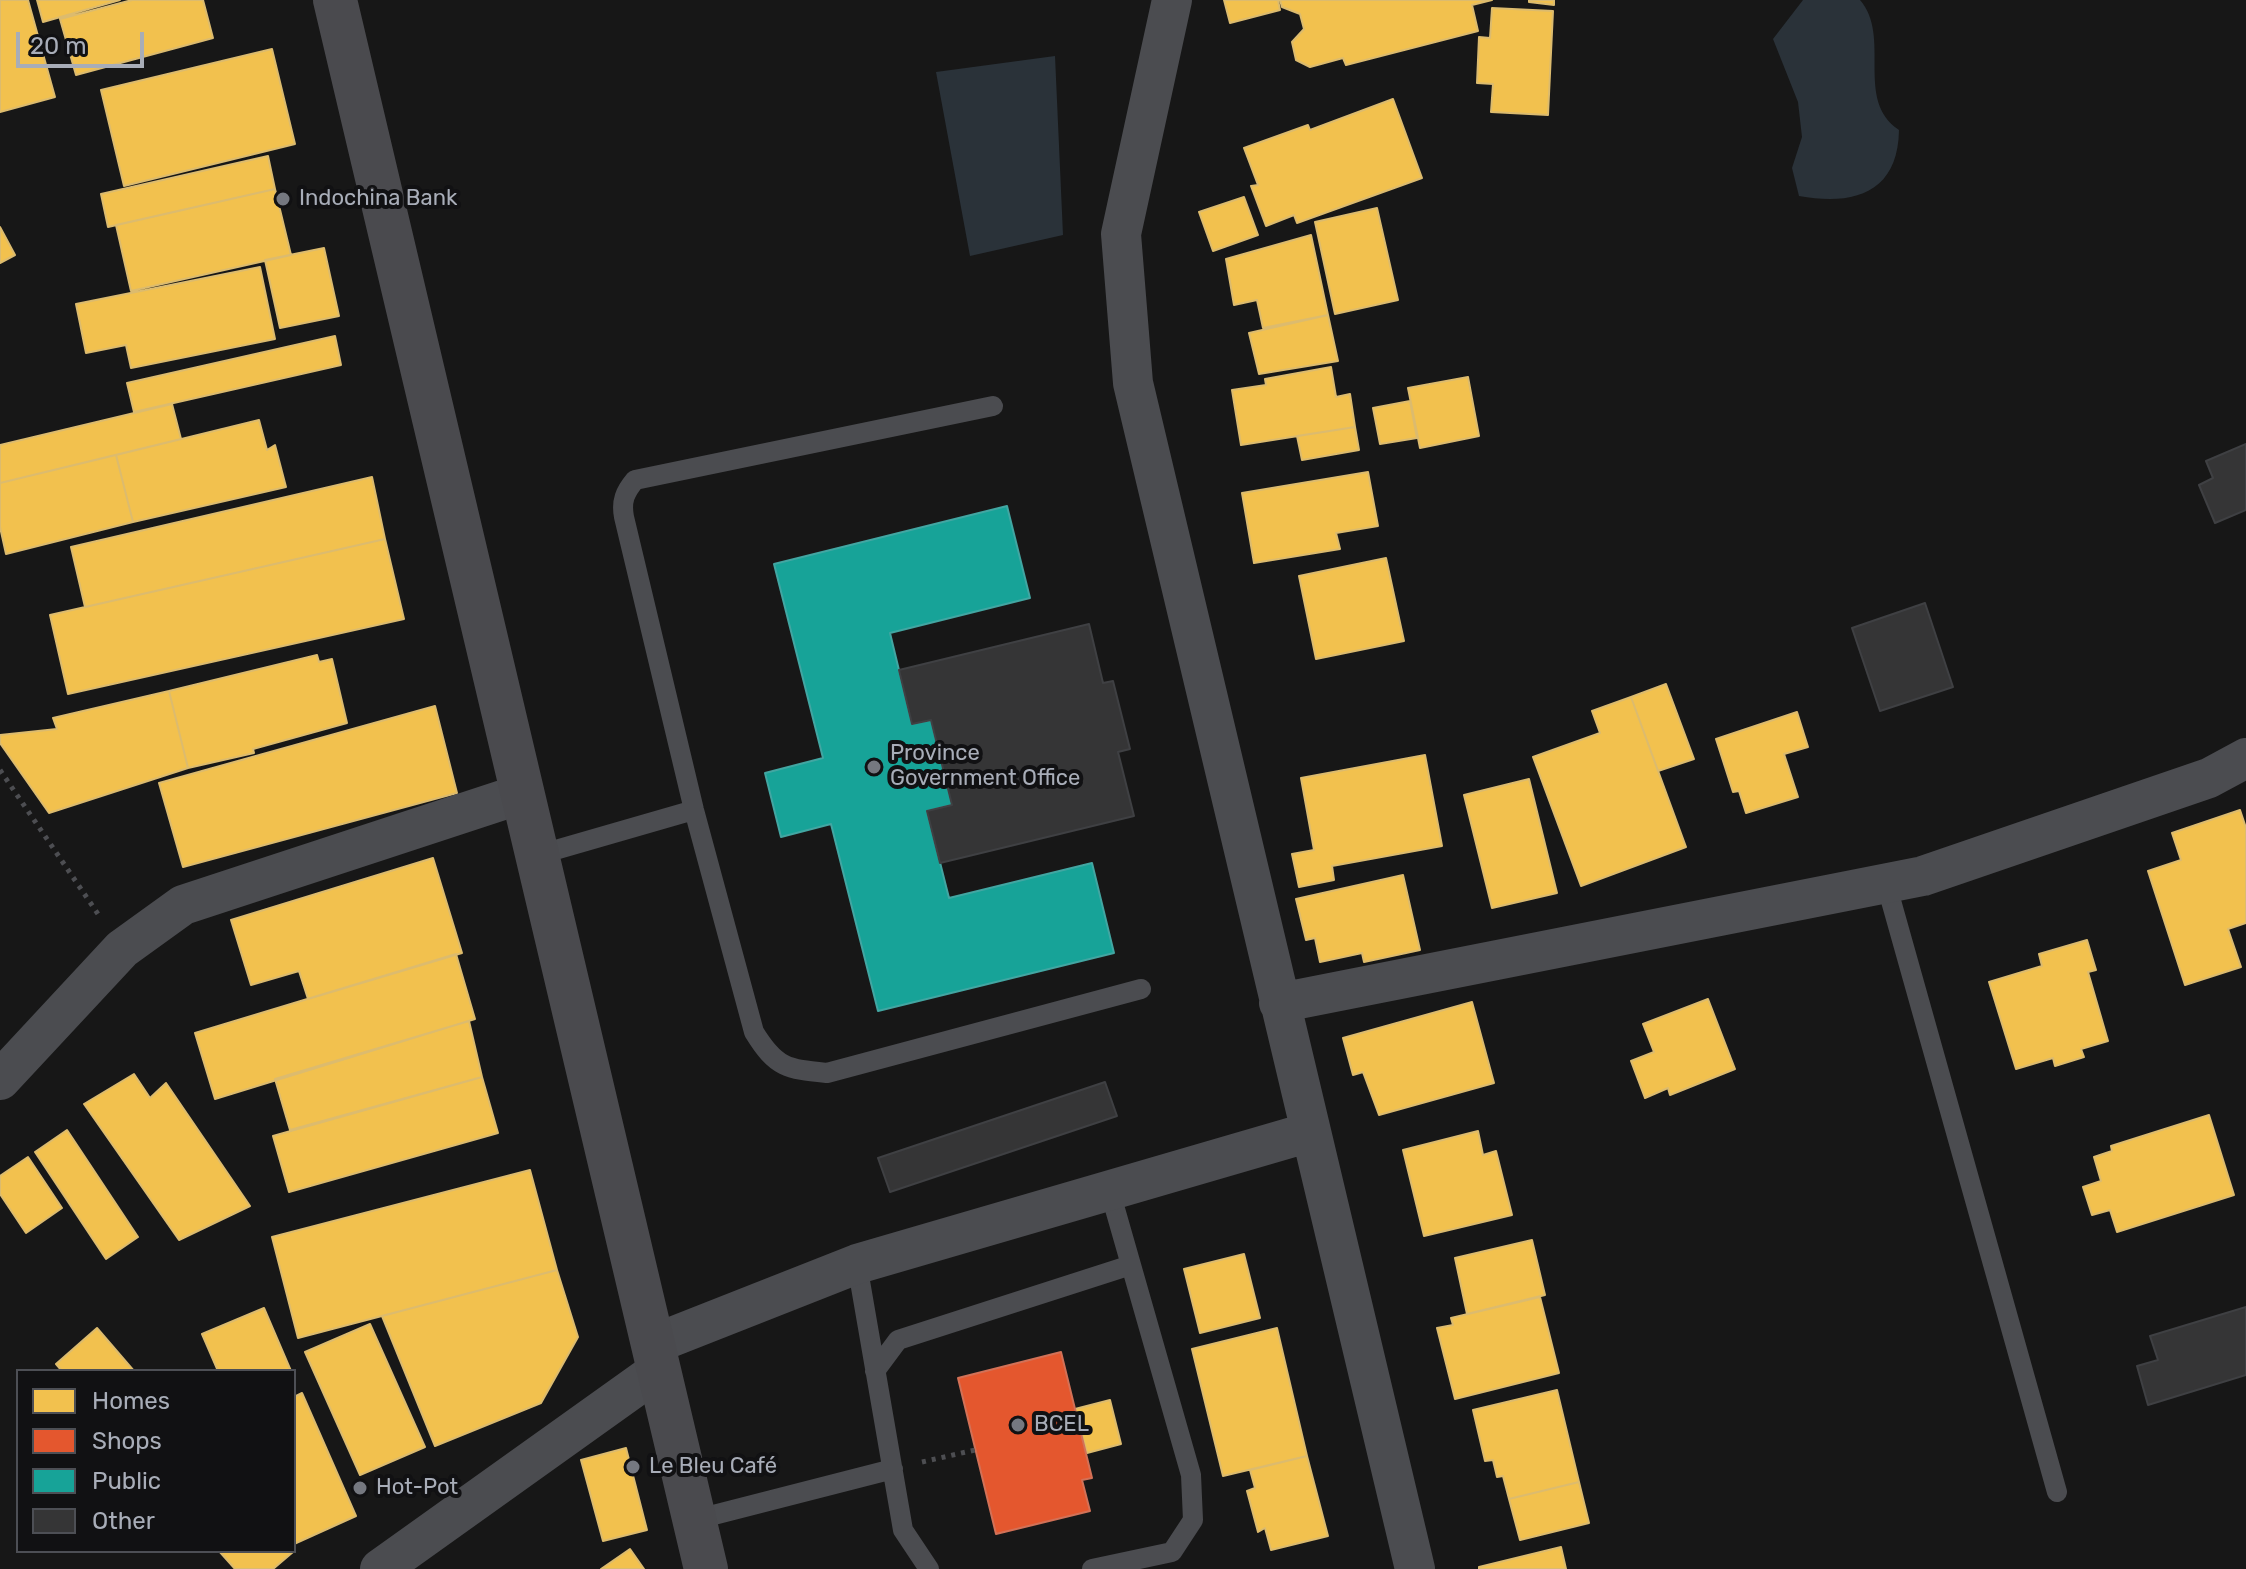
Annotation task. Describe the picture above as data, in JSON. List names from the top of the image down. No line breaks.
{"places":["Indochina Bank","Province Government Office","BCEL","Le Bleu Café","Hot-Pot"],"legend":["Homes","Shops","Public","Other"],"scale_bar":"20 m"}
